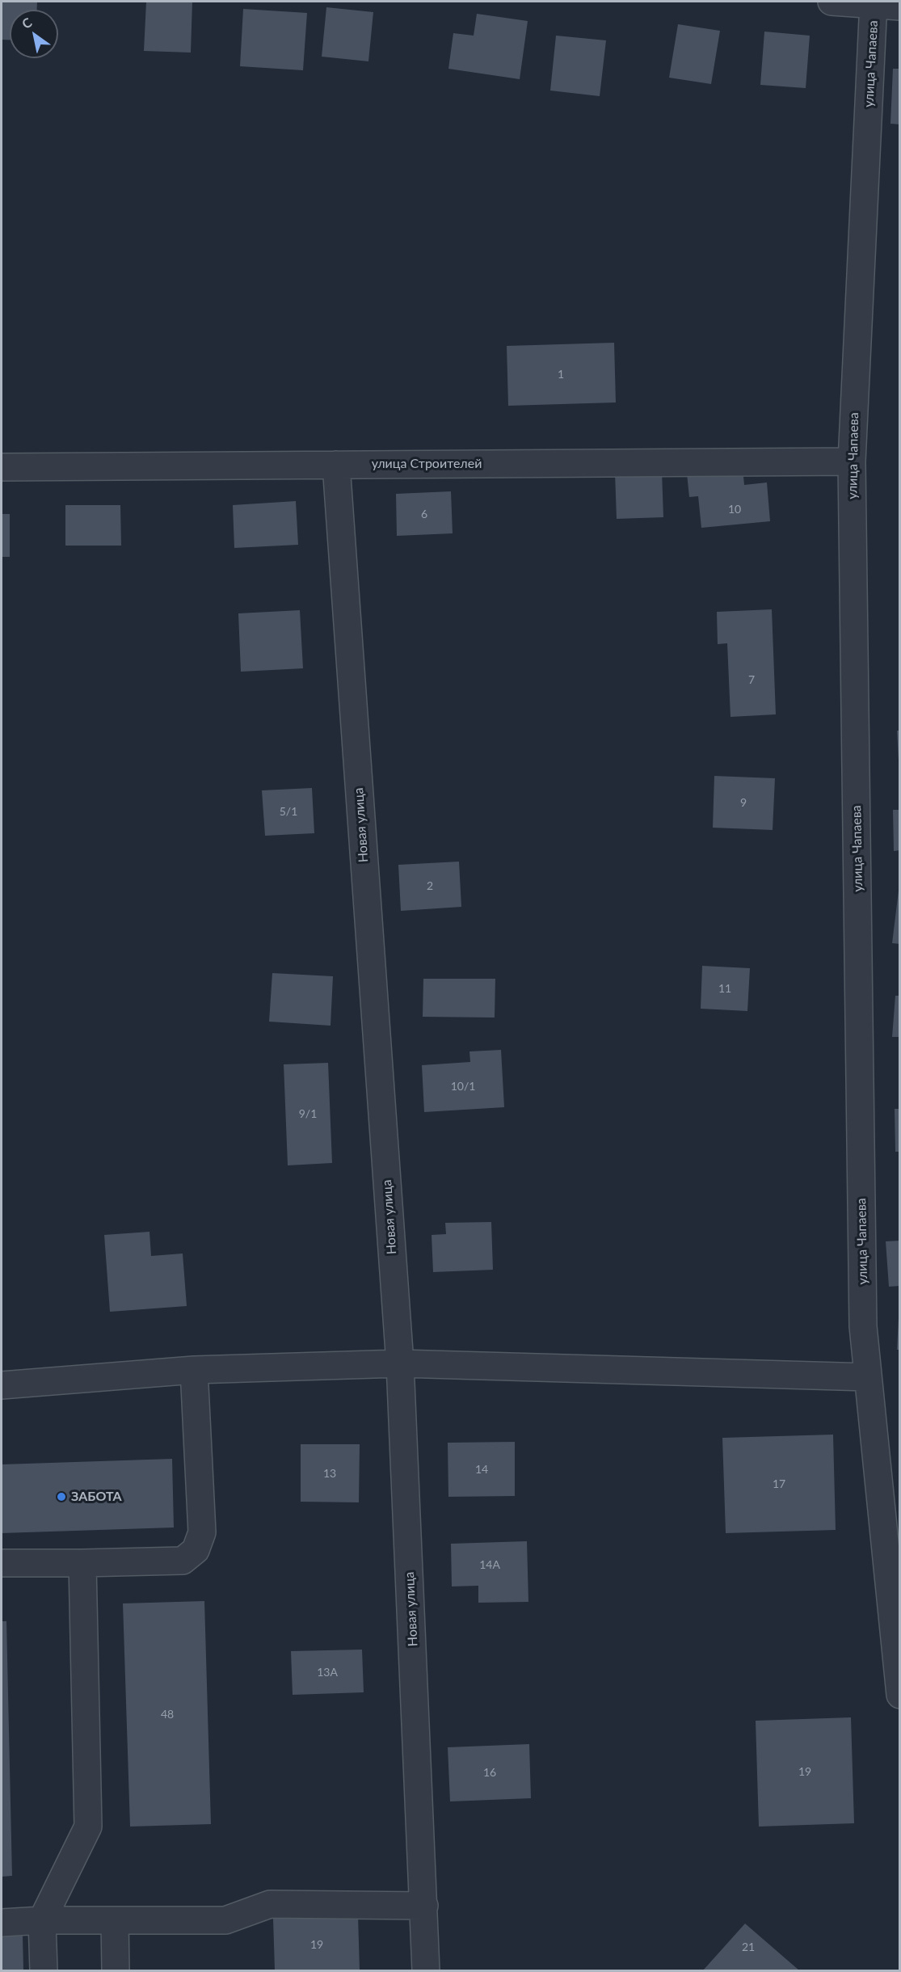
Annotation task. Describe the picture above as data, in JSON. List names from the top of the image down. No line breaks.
{"streets":{"street":["улица Чапаева","улица Строителей","Новая улица"]},"crossings":[["улица Чапаева","улица Строителей"],["улица Строителей","Новая улица"]],"places":["ЗАБОТА"],"house_numbers":["1","10","6","7","9","5/1","2","11","10/1","9/1","14","13","17","14А","13А","48","19","16","19","21"],"north":"top left"}
